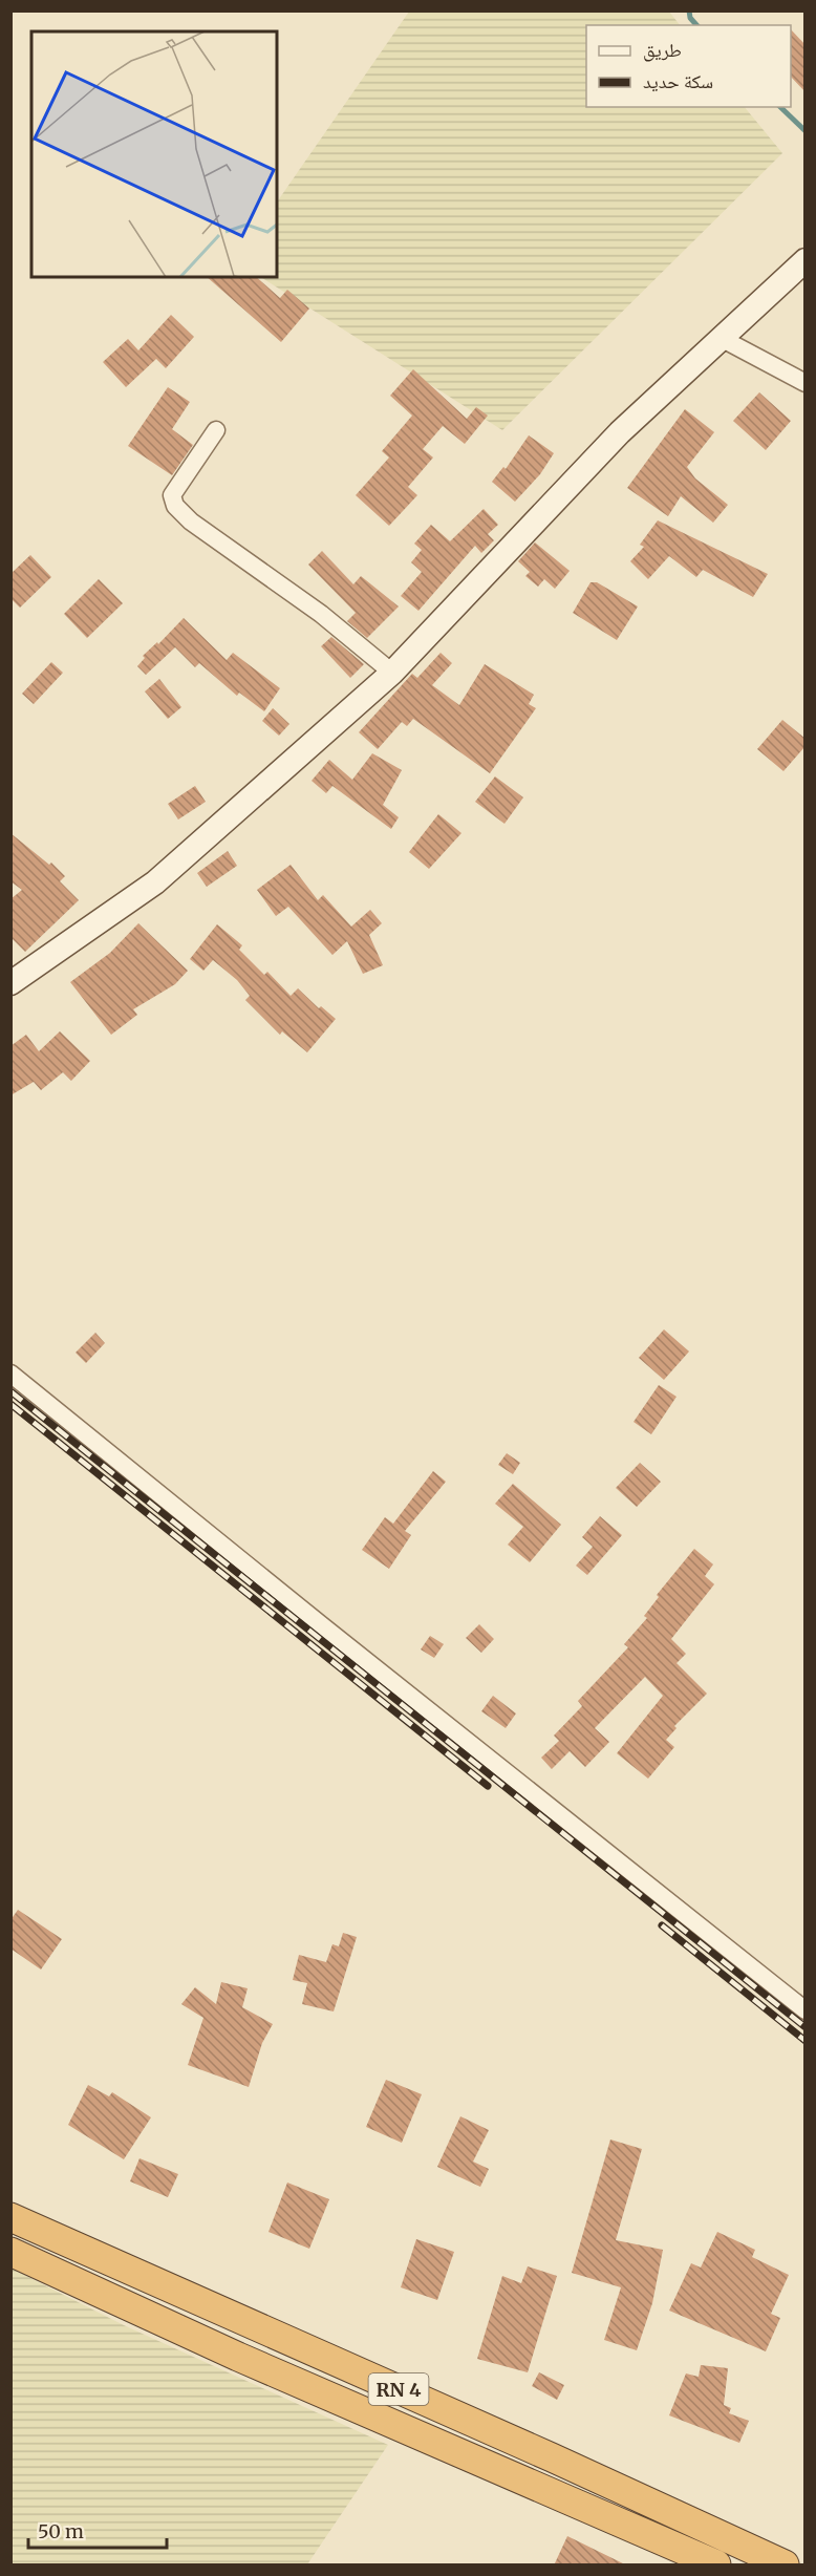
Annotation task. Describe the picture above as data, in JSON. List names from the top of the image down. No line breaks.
{"streets":{"highway":["RN 4"]},"legend":["طريق","سكة حديد"],"scale_bar":"50 m"}
